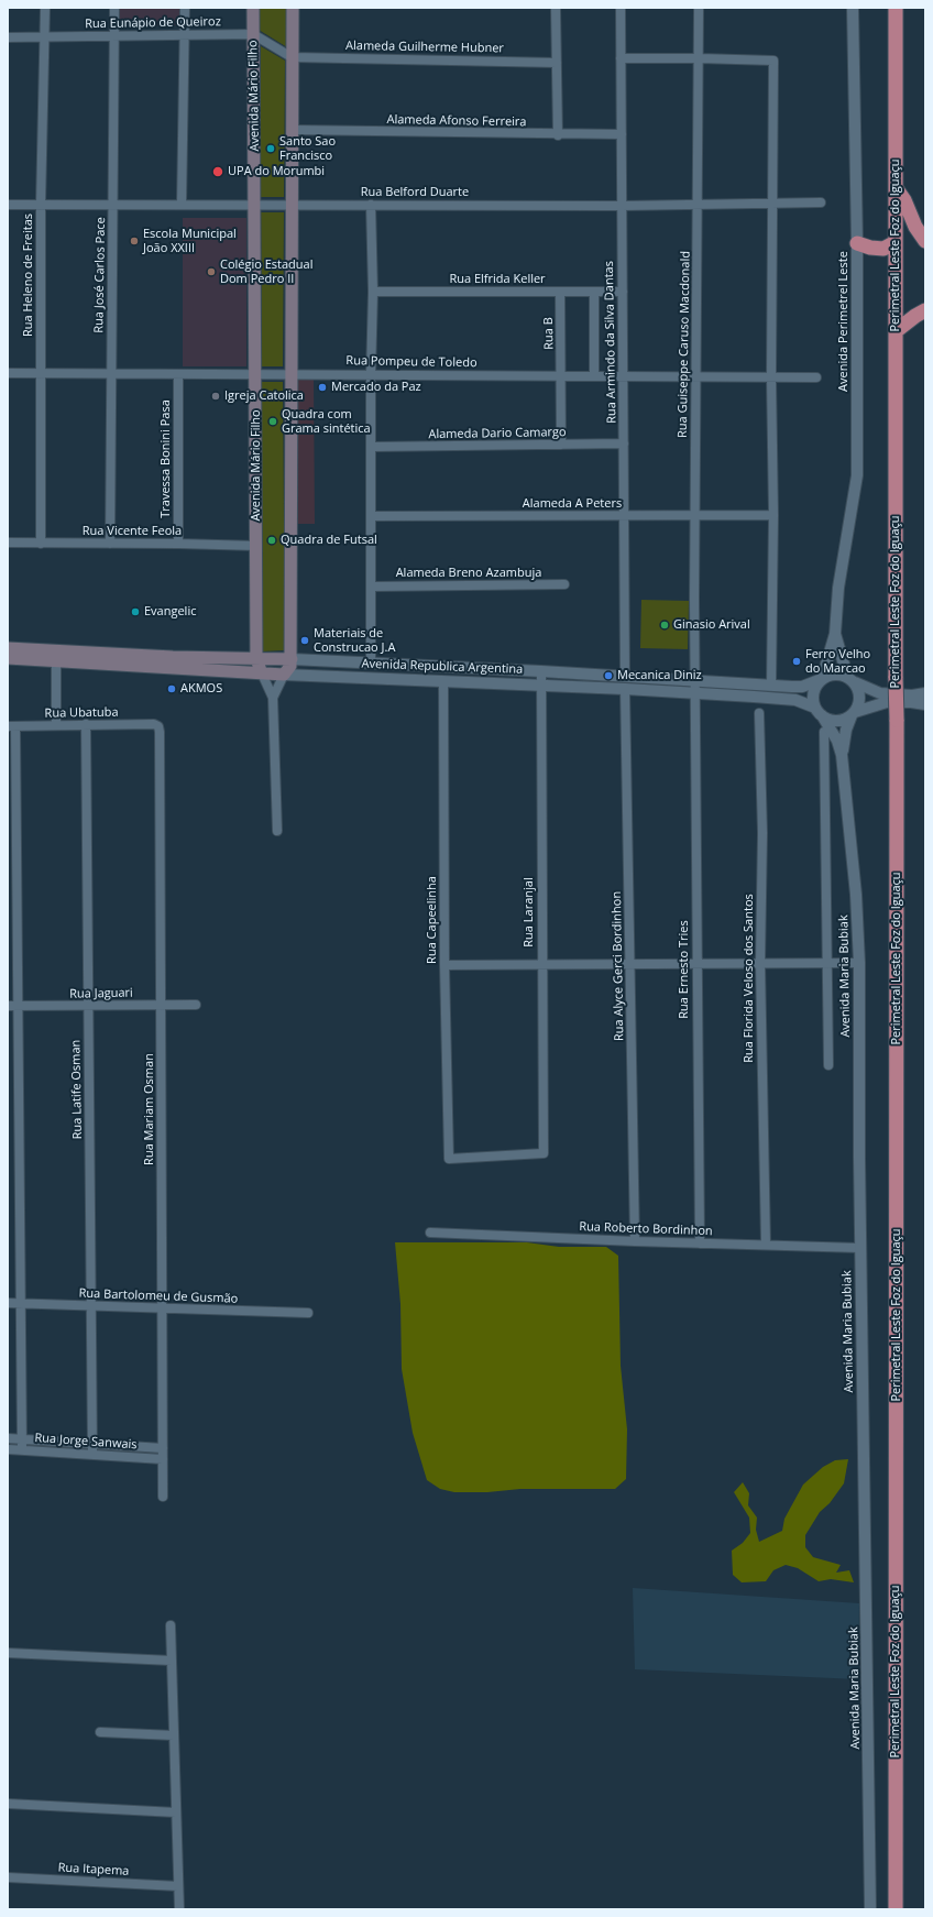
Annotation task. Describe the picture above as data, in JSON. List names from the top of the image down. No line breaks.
{"streets":{"highway":["Perimetral Leste Foz do Iguaçu"],"main road":["Avenida Mário Filho","Avenida Republica Argentina"],"street":["Rua Eunápio de Queiroz","Alameda Guilherme Hubner","Alameda Afonso Ferreira","Rua Belford Duarte","Rua Heleno de Freitas","Rua José Carlos Pace","Rua Elfrida Keller","Avenida Perimetrel Leste","Rua B","Rua Armindo da Silva Dantas","Rua Guiseppe Caruso Macdonald","Rua Pompeu de Toledo","Alameda Dario Camargo","Travessa Bonini Pasa","Alameda A Peters","Rua Vicente Feola","Alameda Breno Azambuja","Rua Ubatuba","Rua Laranjal","Rua Capeelinha","Rua Alyce Gerci Bordinhon","Rua Ernesto Tries","Avenida Maria Bubiak","Rua Florida Veloso dos Santos","Rua Jaguari","Rua Latife Osman","Rua Mariam Osman","Rua Roberto Bordinhon","Rua Bartolomeu de Gusmão","Rua Jorge Sanwais","Rua Itapema"]},"crossings":[["Rua Eunápio de Queiroz","Avenida Mário Filho"],["Rua Eunápio de Queiroz","Rua Heleno de Freitas"],["Rua Eunápio de Queiroz","Rua José Carlos Pace"],["Avenida Mário Filho","Rua Belford Duarte"],["Avenida Mário Filho","Rua Pompeu de Toledo"],["Avenida Mário Filho","Rua Vicente Feola"],["Avenida Mário Filho","Avenida Republica Argentina"],["Alameda Afonso Ferreira","Rua Armindo da Silva Dantas"],["Rua Belford Duarte","Rua Heleno de Freitas"],["Rua Belford Duarte","Rua José Carlos Pace"],["Rua Belford Duarte","Rua Armindo da Silva Dantas"],["Rua Belford Duarte","Rua Guiseppe Caruso Macdonald"],["Rua Heleno de Freitas","Rua Pompeu de Toledo"],["Rua Heleno de Freitas","Rua Vicente Feola"],["Rua José Carlos Pace","Rua Pompeu de Toledo"],["Rua José Carlos Pace","Rua Vicente Feola"],["Rua Elfrida Keller","Rua B"],["Rua Elfrida Keller","Rua Armindo da Silva Dantas"],["Avenida Perimetrel Leste","Avenida Republica Argentina"],["Avenida Perimetrel Leste","Avenida Maria Bubiak"],["Rua B","Rua Pompeu de Toledo"],["Rua B","Alameda Dario Camargo"],["Rua Armindo da Silva Dantas","Rua Pompeu de Toledo"],["Rua Armindo da Silva Dantas","Alameda Dario Camargo"],["Rua Armindo da Silva Dantas","Alameda A Peters"],["Rua Armindo da Silva Dantas","Avenida Republica Argentina"],["Rua Guiseppe Caruso Macdonald","Rua Pompeu de Toledo"],["Rua Guiseppe Caruso Macdonald","Alameda A Peters"],["Rua Guiseppe Caruso Macdonald","Avenida Republica Argentina"],["Rua Guiseppe Caruso Macdonald","Rua Ernesto Tries"],["Rua Pompeu de Toledo","Travessa Bonini Pasa"],["Travessa Bonini Pasa","Rua Vicente Feola"],["Avenida Republica Argentina","Rua Laranjal"],["Avenida Republica Argentina","Rua Capeelinha"],["Avenida Republica Argentina","Rua Alyce Gerci Bordinhon"],["Avenida Republica Argentina","Rua Ernesto Tries"],["Avenida Republica Argentina","Avenida Maria Bubiak"],["Rua Ubatuba","Rua Latife Osman"],["Rua Ubatuba","Rua Mariam Osman"],["Rua Laranjal","Rua Capeelinha"],["Rua Alyce Gerci Bordinhon","Rua Roberto Bordinhon"],["Rua Ernesto Tries","Rua Roberto Bordinhon"],["Avenida Maria Bubiak","Rua Roberto Bordinhon"],["Rua Florida Veloso dos Santos","Rua Roberto Bordinhon"],["Rua Jaguari","Rua Latife Osman"],["Rua Jaguari","Rua Mariam Osman"],["Rua Latife Osman","Rua Bartolomeu de Gusmão"],["Rua Latife Osman","Rua Jorge Sanwais"],["Rua Mariam Osman","Rua Bartolomeu de Gusmão"],["Rua Mariam Osman","Rua Jorge Sanwais"]],"places":["Santo Sao Francisco","UPA do Morumbi","Escola Municipal João XXIII","Colégio Estadual Dom Pedro II","Mercado da Paz","Igreja Catolica","Quadra com Grama sintética","Quadra de Futsal","Evangelic","Ginasio Arival","Materiais de Construcao J.A","Ferro Velho do Marcao","Mecanica Diniz","AKMOS"]}
